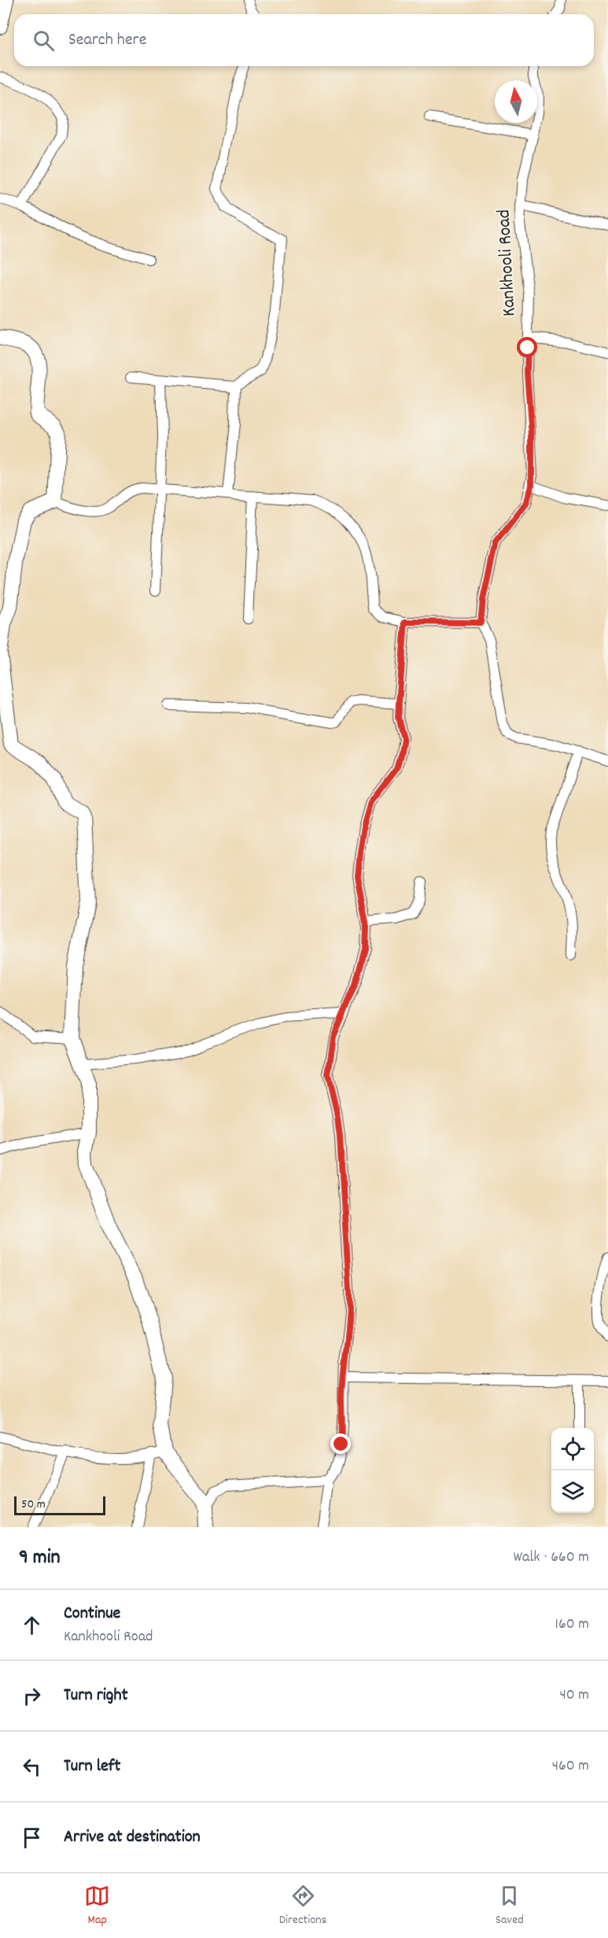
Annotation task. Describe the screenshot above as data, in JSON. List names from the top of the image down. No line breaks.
{"streets":{"street":["Kankhooli Road"]},"scale_bar":"50 m","north":"top","page":{"search":"Search here","scale":"50 m","heading":["9 min","Walk · 660 m"],"list":[["Continue","Kankhooli Road","160 m"],["Turn right","40 m"],["Turn left","460 m"],"Arrive at destination"],"nav":["Map","Directions","Saved"]}}
